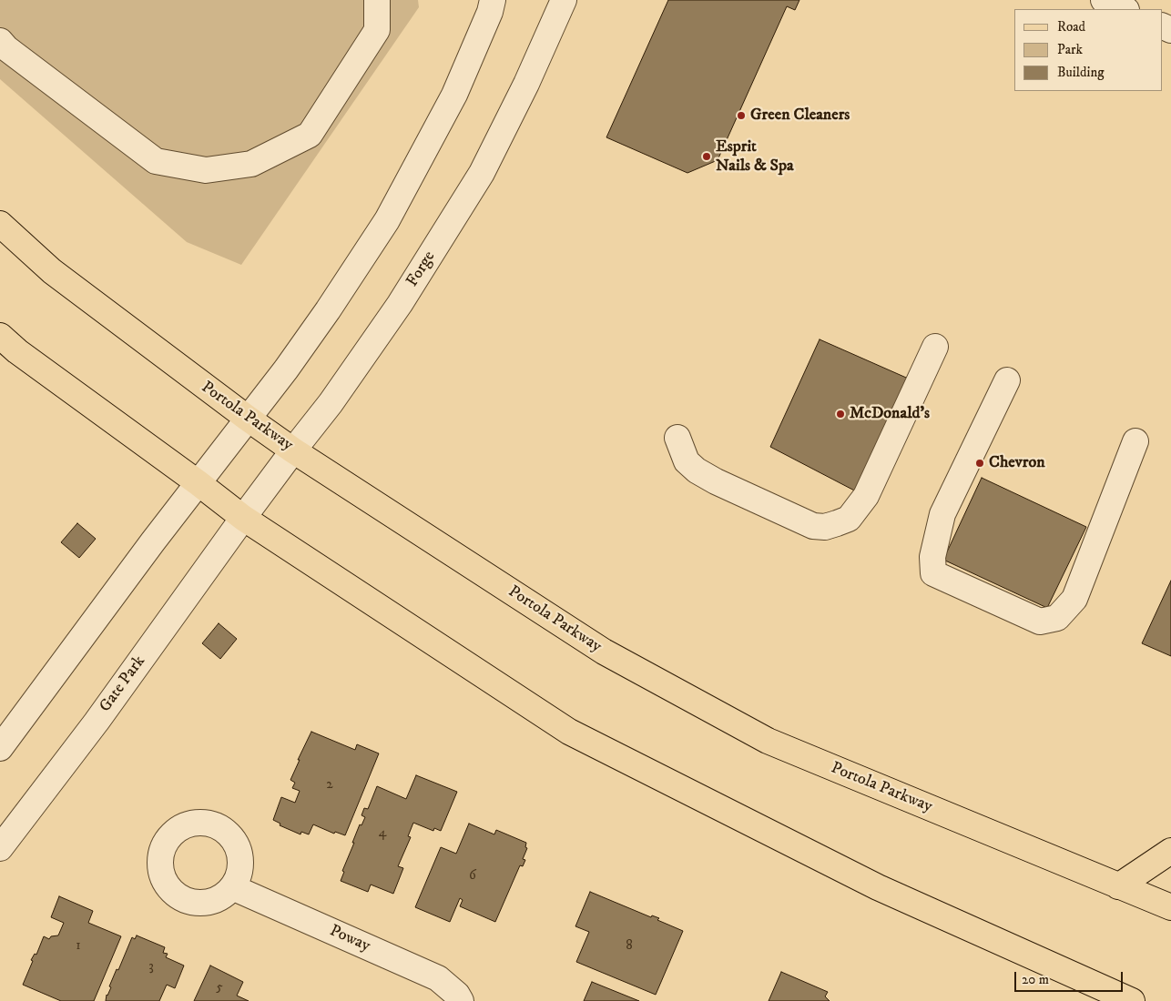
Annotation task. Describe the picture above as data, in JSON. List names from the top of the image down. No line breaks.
{"streets":{"main road":["Portola Parkway"],"street":["Forge","Gate Park","Poway"]},"crossings":[["Forge","Portola Parkway"],["Forge","Gate Park"]],"places":["Green Cleaners","Esprit Nails & Spa","McDonald's","Chevron"],"house_numbers":["2","4","6","1","8","3","5"],"legend":["Road","Park","Building"],"scale_bar":"20 m"}
